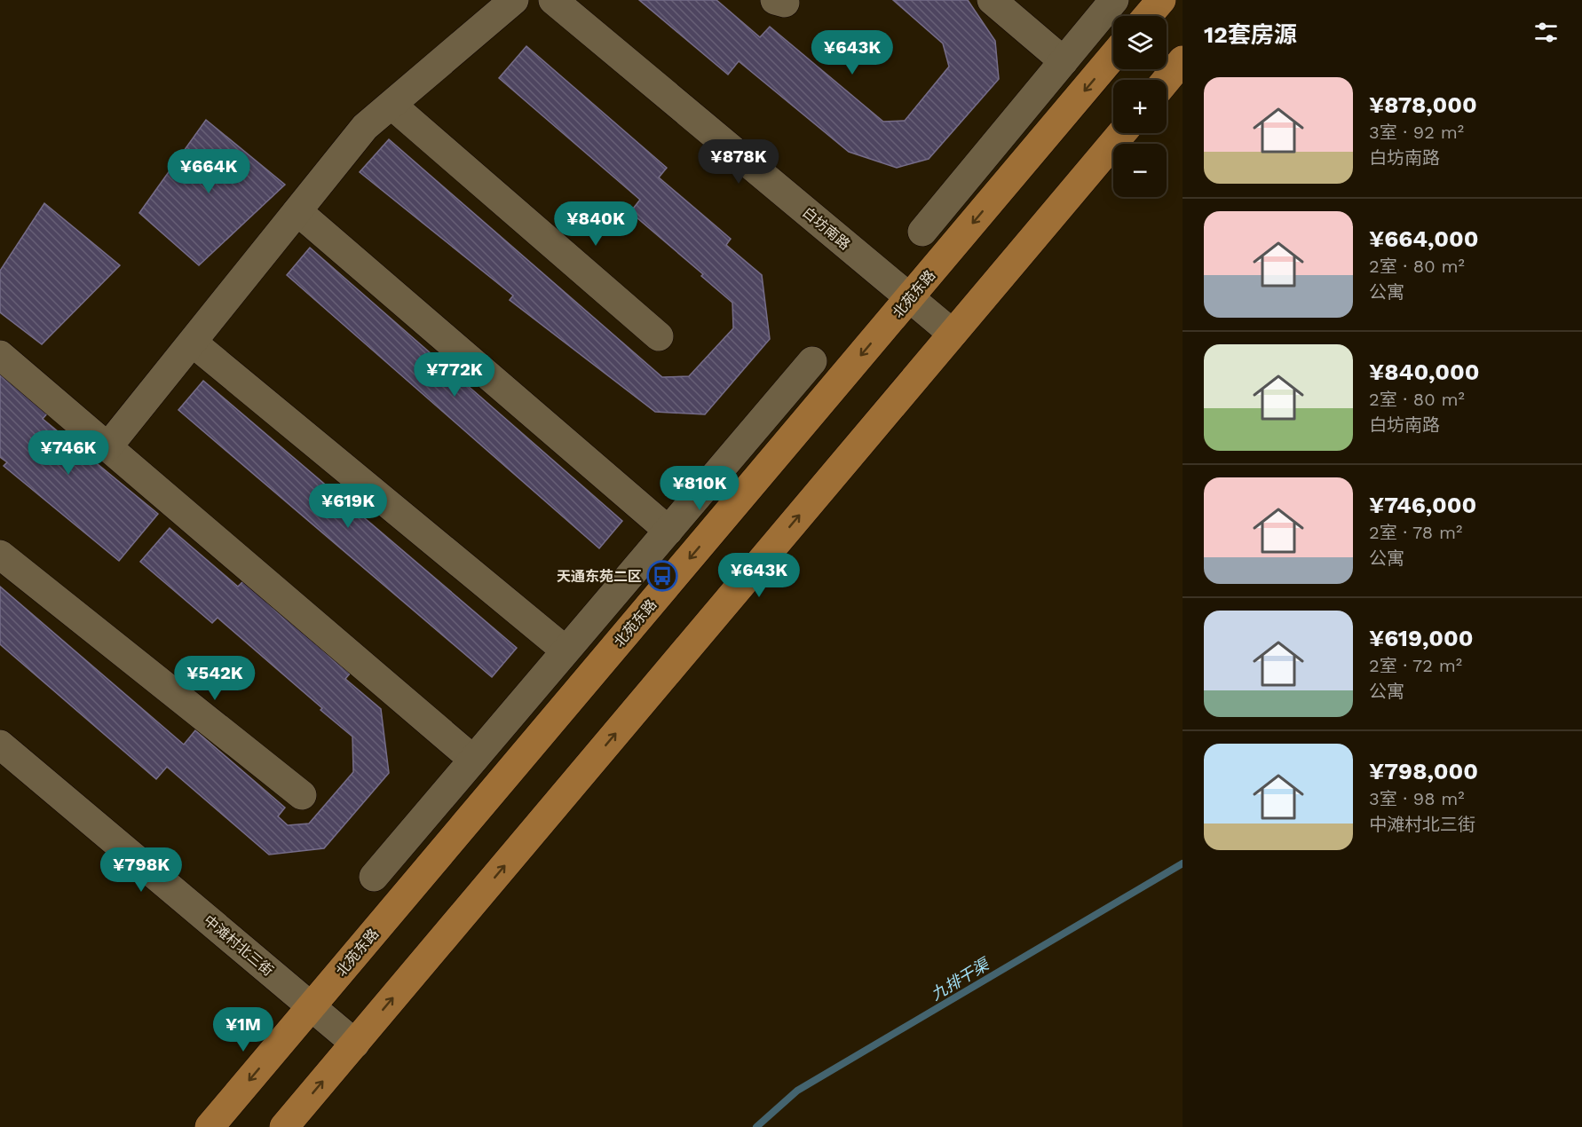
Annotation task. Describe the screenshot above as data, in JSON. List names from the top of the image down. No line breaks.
{"streets":{"main road":["北苑东路"],"street":["白坊南路","中滩村北三街"]},"crossings":[["白坊南路","北苑东路"],["北苑东路","中滩村北三街"]],"water":["九排干渠"],"places":{"bus stop":["天通东苑二区"]},"page":{"heading":"12套房源","map_buttons":["+","−"],"price":["¥643K","¥878K","¥664K","¥840K","¥772K","¥746K","¥810K","¥619K","¥643K","¥542K","¥798K","¥1M"],"list":[{"name":"¥878,000","note":"3室 · 92 m² · 白坊南路"},{"name":"¥664,000","note":"2室 · 80 m² · 公寓"},{"name":"¥840,000","note":"2室 · 80 m² · 白坊南路"},{"name":"¥746,000","note":"2室 · 78 m² · 公寓"},{"name":"¥619,000","note":"2室 · 72 m² · 公寓"},{"name":"¥798,000","note":"3室 · 98 m² · 中滩村北三街"}]}}
